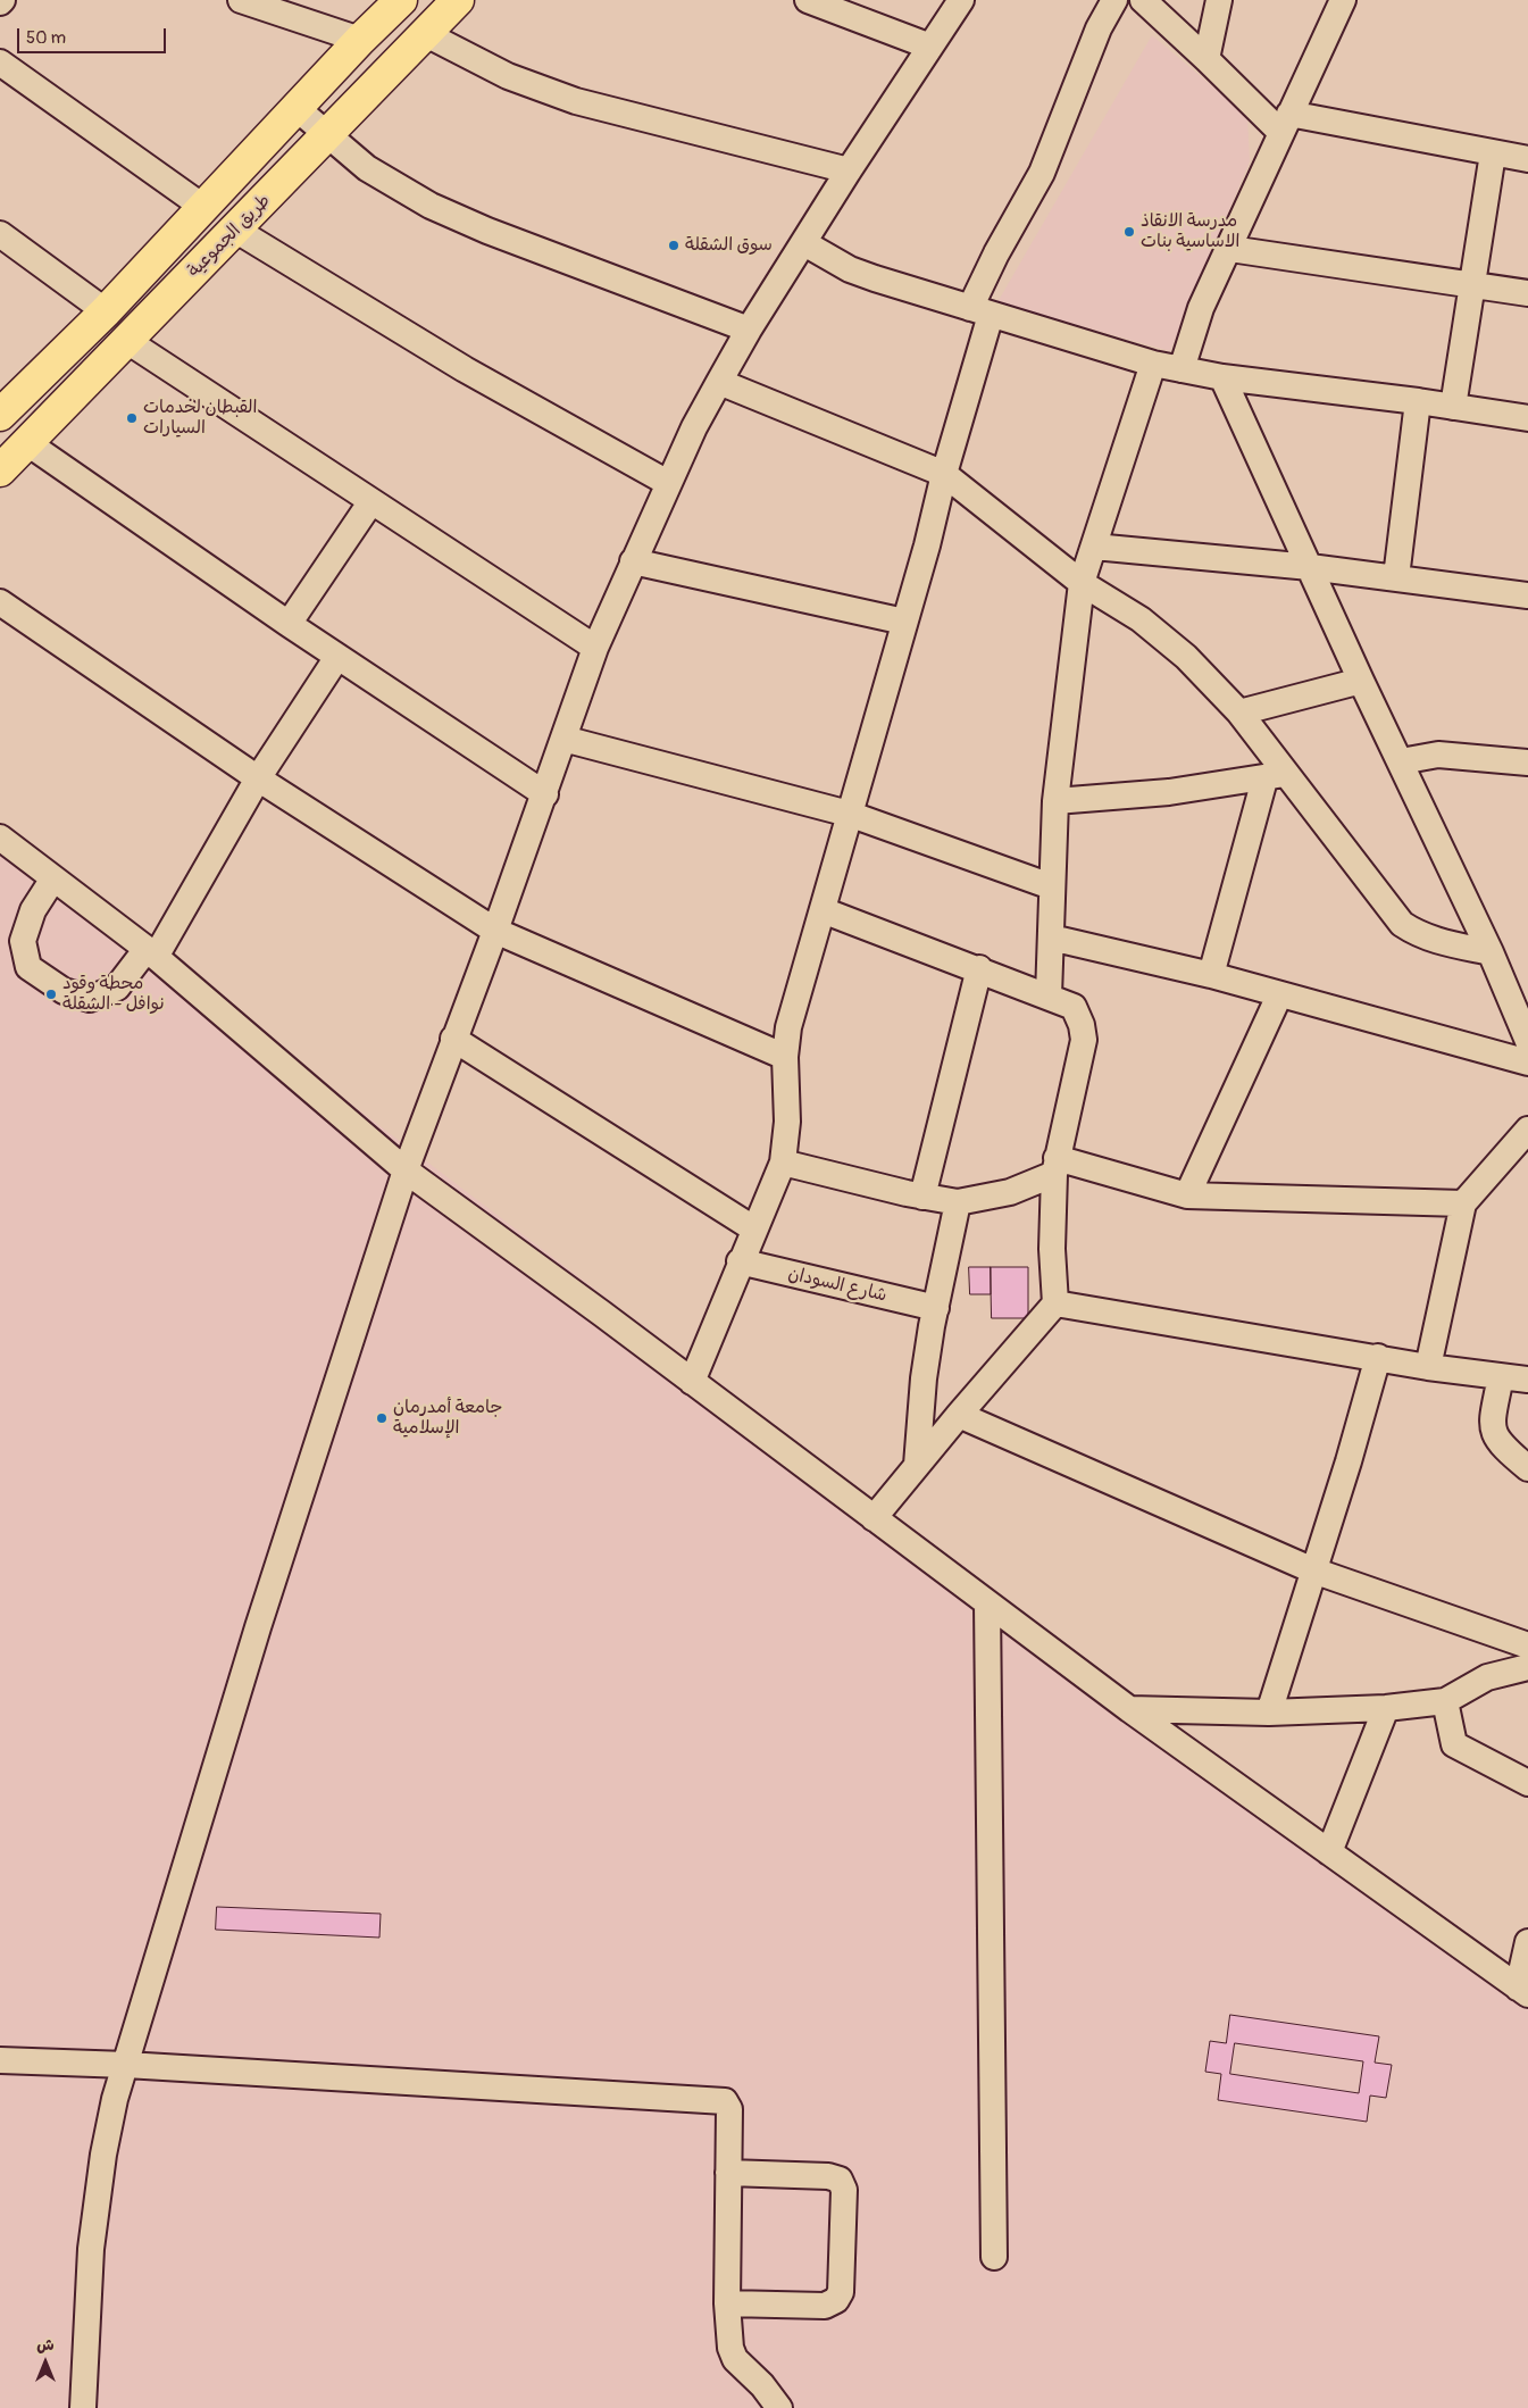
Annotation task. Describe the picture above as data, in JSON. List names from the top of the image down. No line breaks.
{"streets":{"main road":["طريق الجموعية"],"street":["شارع السودان"]},"places":["مدرسة الانقاذ الاساسية بنات","سوق الشقلة","القبطان لخدمات السيارات","محطة وقود نوافل - الشقلة","جامعة أمدرمان الإسلامية"],"scale_bar":"50 m","north":"top"}
